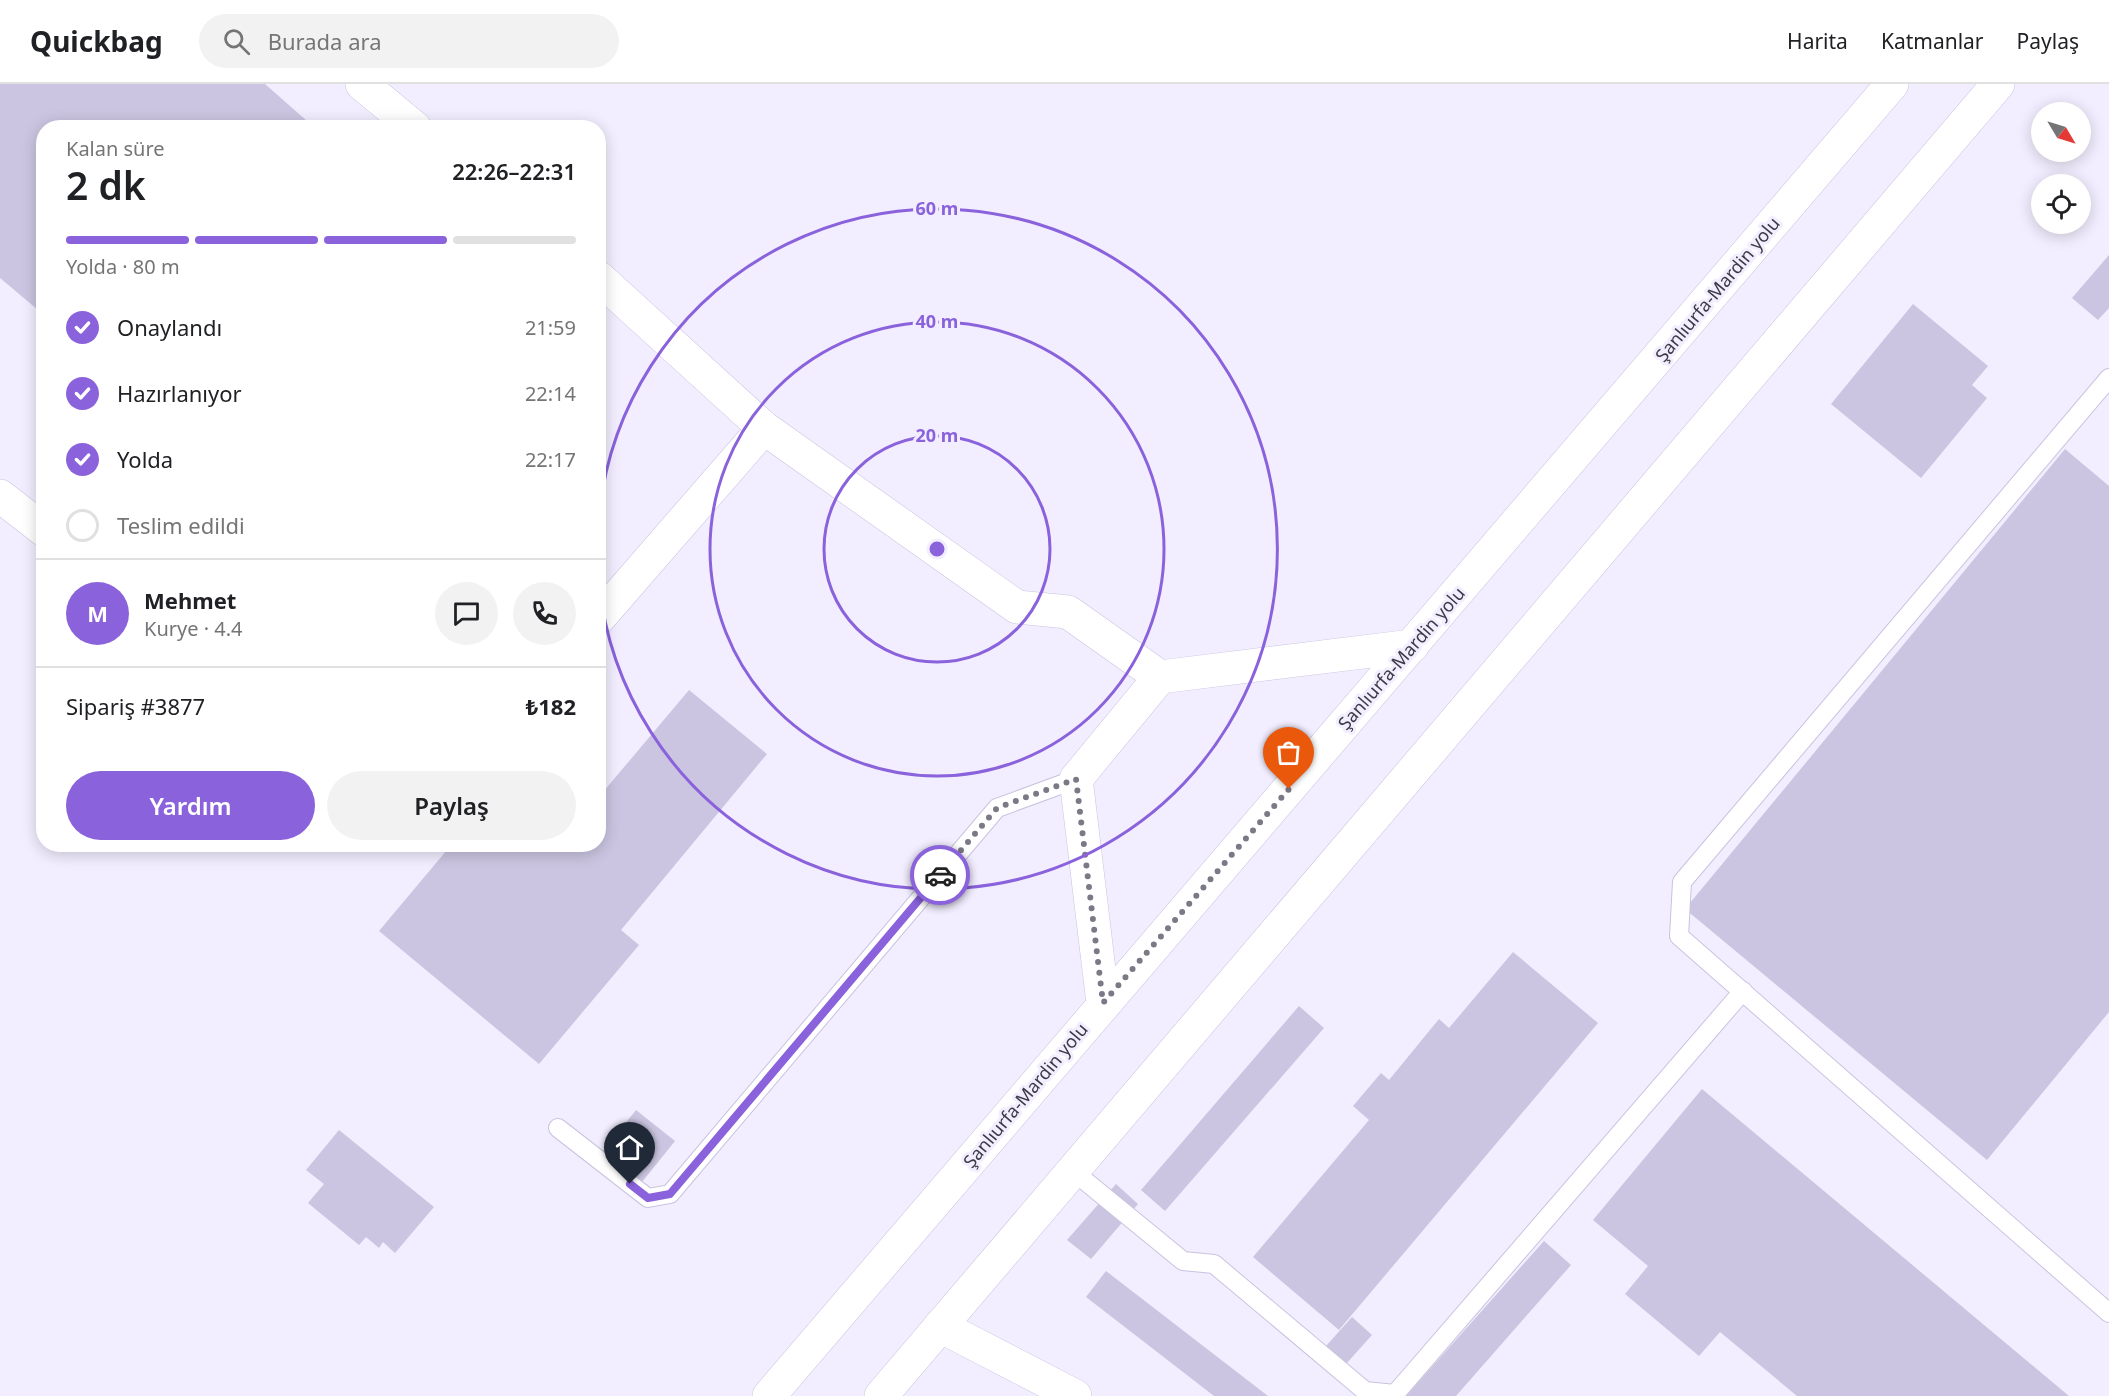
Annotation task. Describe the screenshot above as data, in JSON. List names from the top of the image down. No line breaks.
{"streets":{"main road":["Şanlıurfa-Mardin yolu"]},"north":"bottom right","page":{"header":"Quickbag","search":"Burada ara","nav":["Harita","Katmanlar","Paylaş"],"heading":["2 dk","Kalan süre","22:26–22:31"],"panel":["Mehmet","Kurye · 4.4","Sipariş #3877","₺182"],"bar":"Yolda · 80 m","list":[["Onaylandı","21:59"],["Hazırlanıyor","22:14"],["Yolda","22:17"],"Teslim edildi"],"round":"M","buttons":["Yardım","Paylaş"]},"rings":["60 m","40 m","20 m"]}
